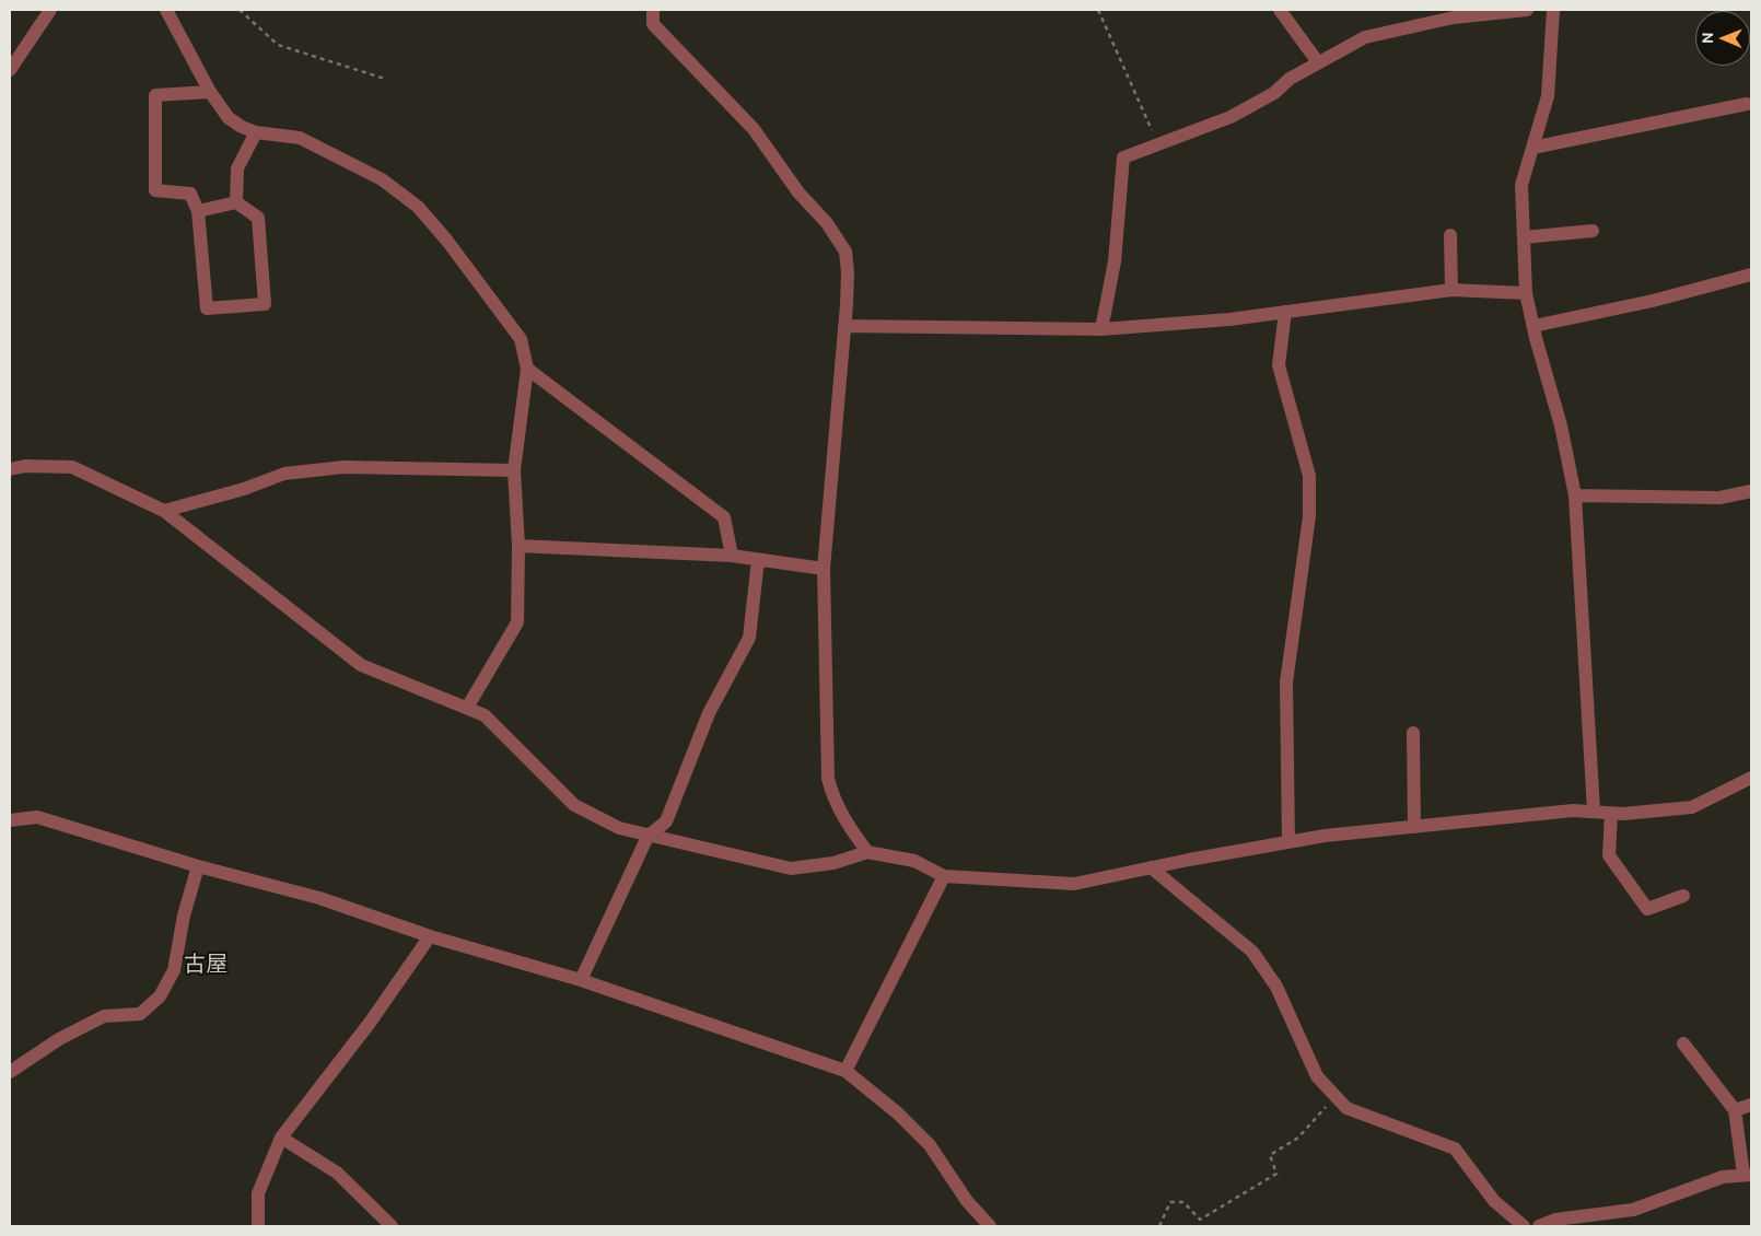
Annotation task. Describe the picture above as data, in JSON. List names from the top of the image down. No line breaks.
{"districts":["古屋"],"north":"left"}
